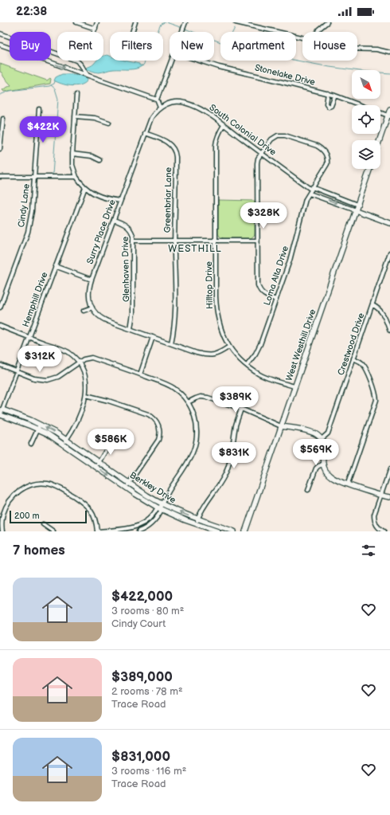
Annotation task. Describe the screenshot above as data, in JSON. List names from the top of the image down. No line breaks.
{"streets":{"street":["Stonelake Drive","South Colonial Drive","Greenbriar Lane","Cindy Lane","Surry Place Drive","Glenhaven Drive","Loma Alta Drive","Hilltop Drive","Hemphill Drive","Crestwood Drive","West Westhill Drive","Berkley Drive"]},"crossings":[["South Colonial Drive","Surry Place Drive"],["South Colonial Drive","Loma Alta Drive"],["South Colonial Drive","Hilltop Drive"],["South Colonial Drive","West Westhill Drive"],["Greenbriar Lane","Surry Place Drive"],["Surry Place Drive","Glenhaven Drive"],["Surry Place Drive","Hilltop Drive"],["Loma Alta Drive","Hilltop Drive"],["Hilltop Drive","West Westhill Drive"],["Hemphill Drive","Berkley Drive"]],"districts":["WESTHILL"],"scale_bar":"200 m","north":"bottom right","page":{"status":"22:38","chip":["Buy","Rent","Filters","New","Apartment","House"],"price":["$422K","$328K","$312K","$389K","$586K","$569K","$831K"],"scale":"200 m","heading":"7 homes","list":[{"name":"$422,000","note":"3 rooms · 80 m² · Cindy Court"},{"name":"$389,000","note":"2 rooms · 78 m² · Trace Road"},{"name":"$831,000","note":"3 rooms · 116 m² · Trace Road"}]}}
